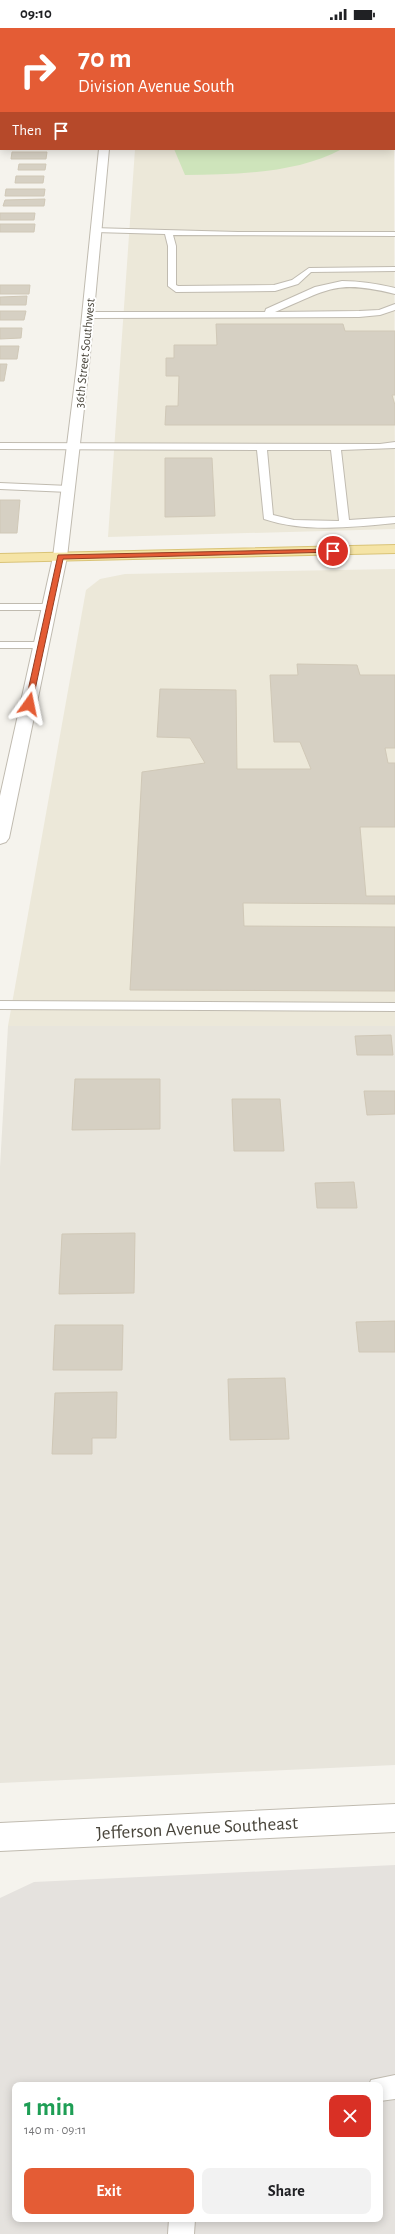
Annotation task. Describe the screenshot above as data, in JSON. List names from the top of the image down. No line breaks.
{"streets":{"street":["36th Street Southwest","Jefferson Avenue Southeast"]},"page":{"status":"09:10","turn":["70 m","Division Avenue South"],"then":"Then","heading":["1 min","140 m · 09:11"],"buttons":["Exit","Share"]}}
